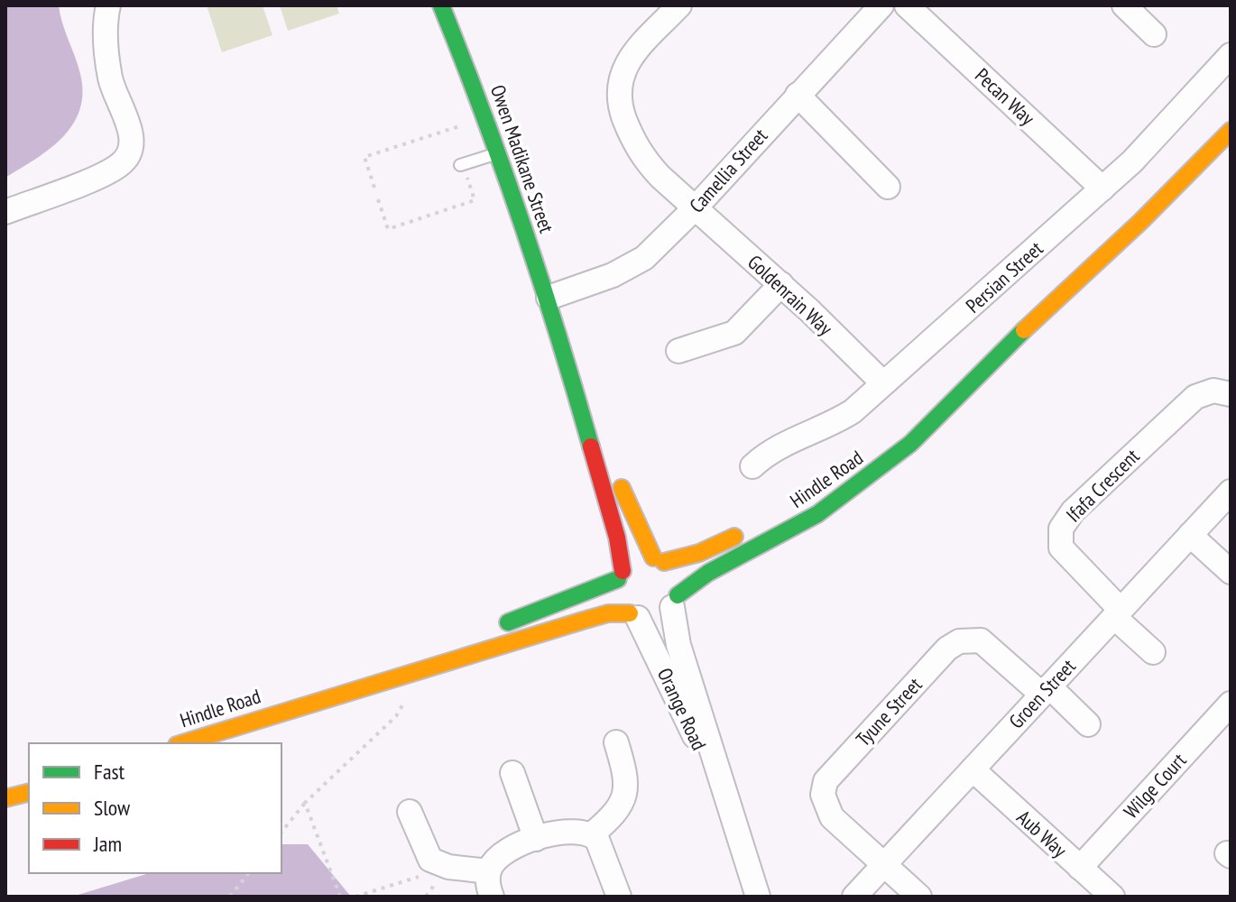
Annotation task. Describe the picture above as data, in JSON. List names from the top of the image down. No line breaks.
{"streets":{"main road":["Owen Madikane Street","Hindle Road"],"street":["Pecan Way","Camellia Street","Persian Street","Goldenrain Way","Ifafa Crescent","Groen Street","Orange Road","Tyune Street","Wilge Court","Aub Way"]},"crossings":[["Pecan Way","Persian Street"],["Owen Madikane Street","Camellia Street"],["Owen Madikane Street","Hindle Road"],["Owen Madikane Street","Orange Road"],["Camellia Street","Goldenrain Way"],["Persian Street","Goldenrain Way"],["Hindle Road","Orange Road"],["Ifafa Crescent","Groen Street"],["Groen Street","Tyune Street"],["Groen Street","Aub Way"],["Wilge Court","Aub Way"]],"legend":["Fast","Slow","Jam"]}
